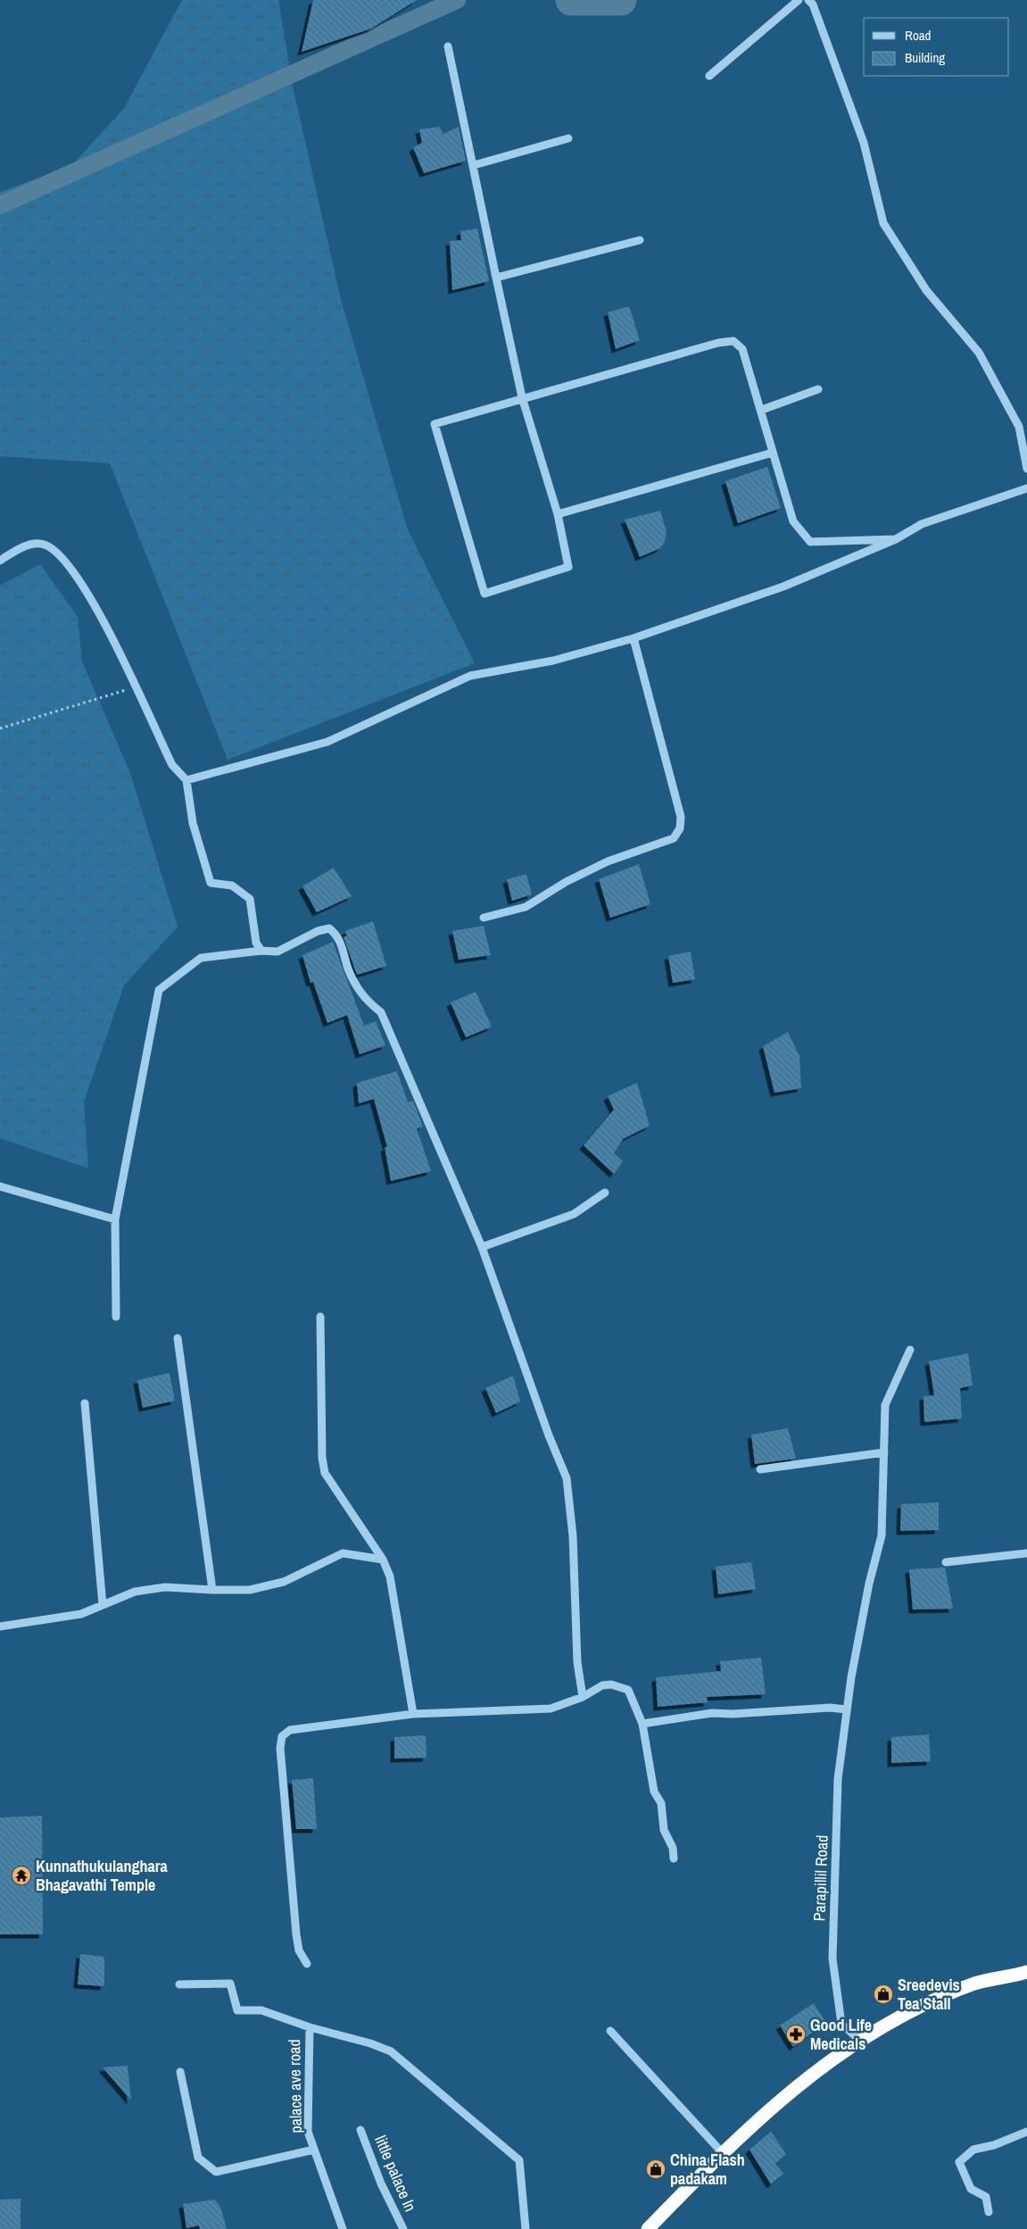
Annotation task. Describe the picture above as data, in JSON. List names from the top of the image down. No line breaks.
{"streets":{"street":["Parapillil Road","palace ave road","little palace ln"]},"places":{"temple":["Kunnathukulanghara Bhagavathi Temple"],"shop":["Sreedevis Tea Stall","China Flash padakam"],"pharmacy":["Good Life Medicals"]},"legend":["Road","Building"]}
